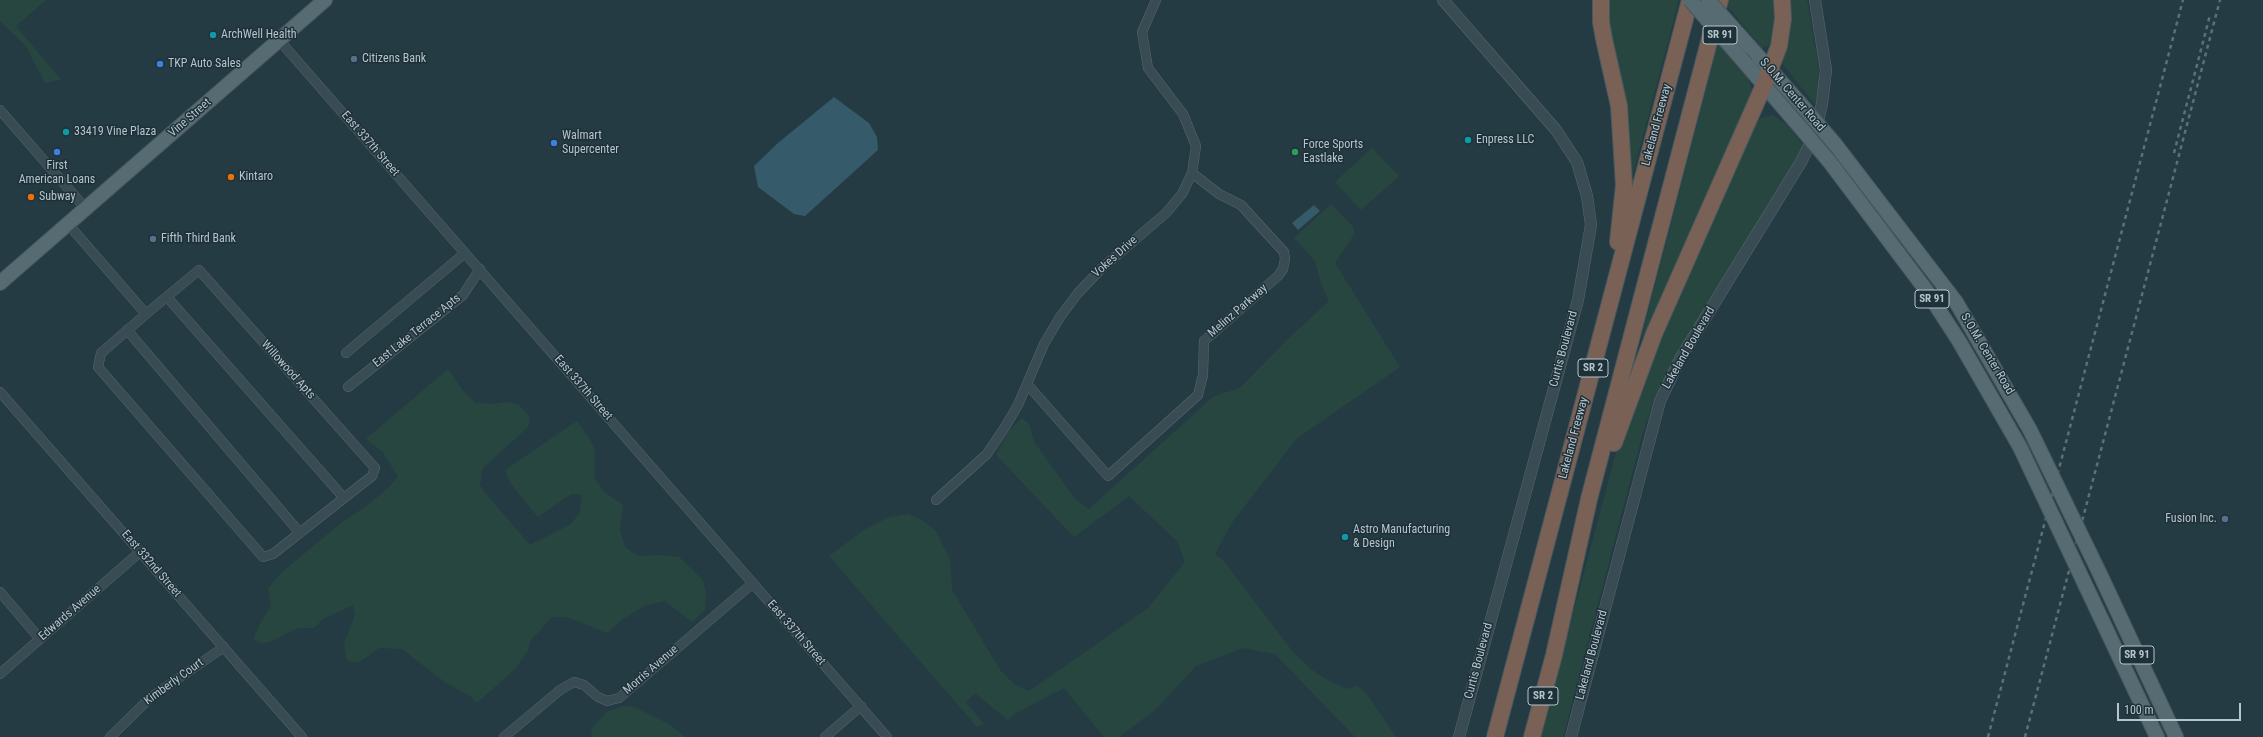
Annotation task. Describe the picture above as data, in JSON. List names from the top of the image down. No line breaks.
{"streets":{"highway":["Lakeland Freeway","SR 2"],"main road":["SR 91","S.O.M. Center Road","Vine Street"],"street":["East 337th Street","Vokes Drive","Melinz Parkway","East Lake Terrace Apts","Lakeland Boulevard","Curtis Boulevard","Willowood Apts","East 332nd Street","Edwards Avenue","Morris Avenue","Kimberly Court"]},"crossings":[["S.O.M. Center Road","Lakeland Freeway"],["Vine Street","East 337th Street"],["East 337th Street","East Lake Terrace Apts"],["East 337th Street","Morris Avenue"],["Vokes Drive","Melinz Parkway"],["East 332nd Street","Edwards Avenue"],["East 332nd Street","Kimberly Court"]],"places":["ArchWell Health","Citizens Bank","TKP Auto Sales","33419 Vine Plaza","Enpress LLC","Walmart Supercenter","First American Loans","Force Sports Eastlake","Kintaro","Subway","Fifth Third Bank","Fusion Inc.","Astro Manufacturing & Design"],"scale_bar":"100 m"}
